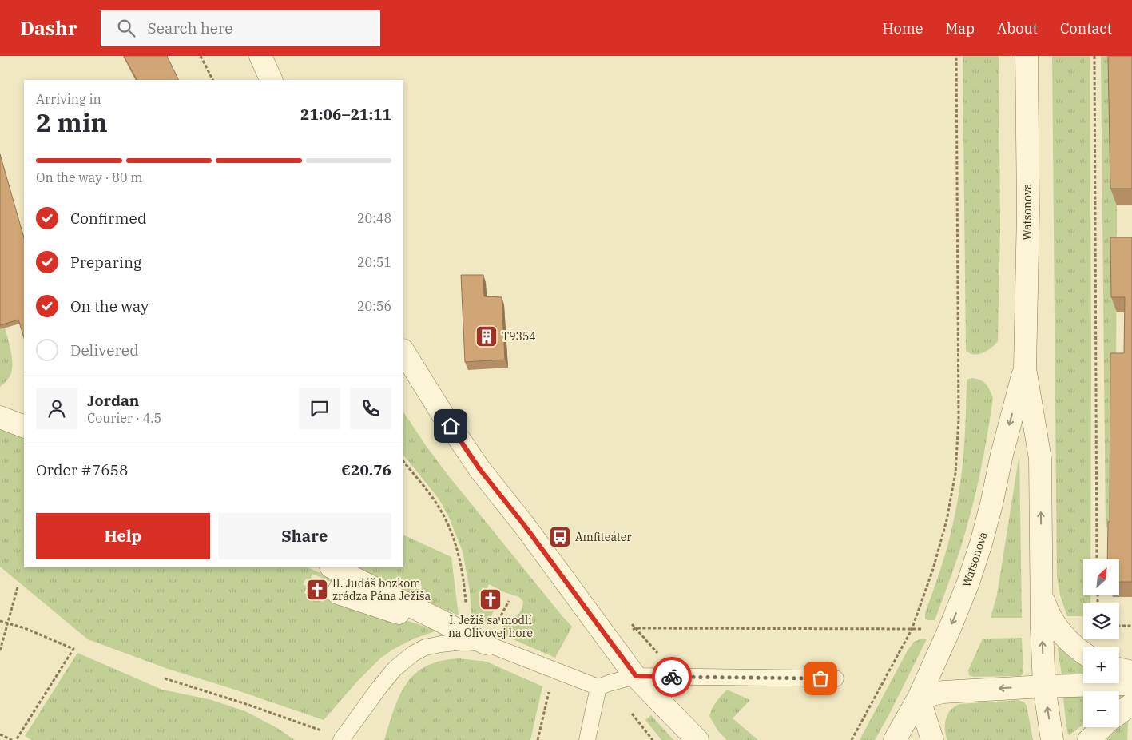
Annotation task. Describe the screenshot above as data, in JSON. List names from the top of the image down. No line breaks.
{"streets":{"street":["Watsonova"]},"places":{"building":["T9354"],"bus stop":["Amfiteáter"],"church":["II. Judáš bozkom zrádza Pána Ježiša","I. Ježiš sa modlí na Olivovej hore"]},"north":"top right","page":{"header":"Dashr","search":"Search here","nav":["Home","Map","About","Contact"],"heading":["2 min","Arriving in","21:06–21:11"],"panel":["Jordan","Courier · 4.5","Order #7658","€20.76"],"bar":"On the way · 80 m","list":[["Confirmed","20:48"],["Preparing","20:51"],["On the way","20:56"],"Delivered"],"buttons":["Help","Share"],"map_buttons":["+","−"]}}
